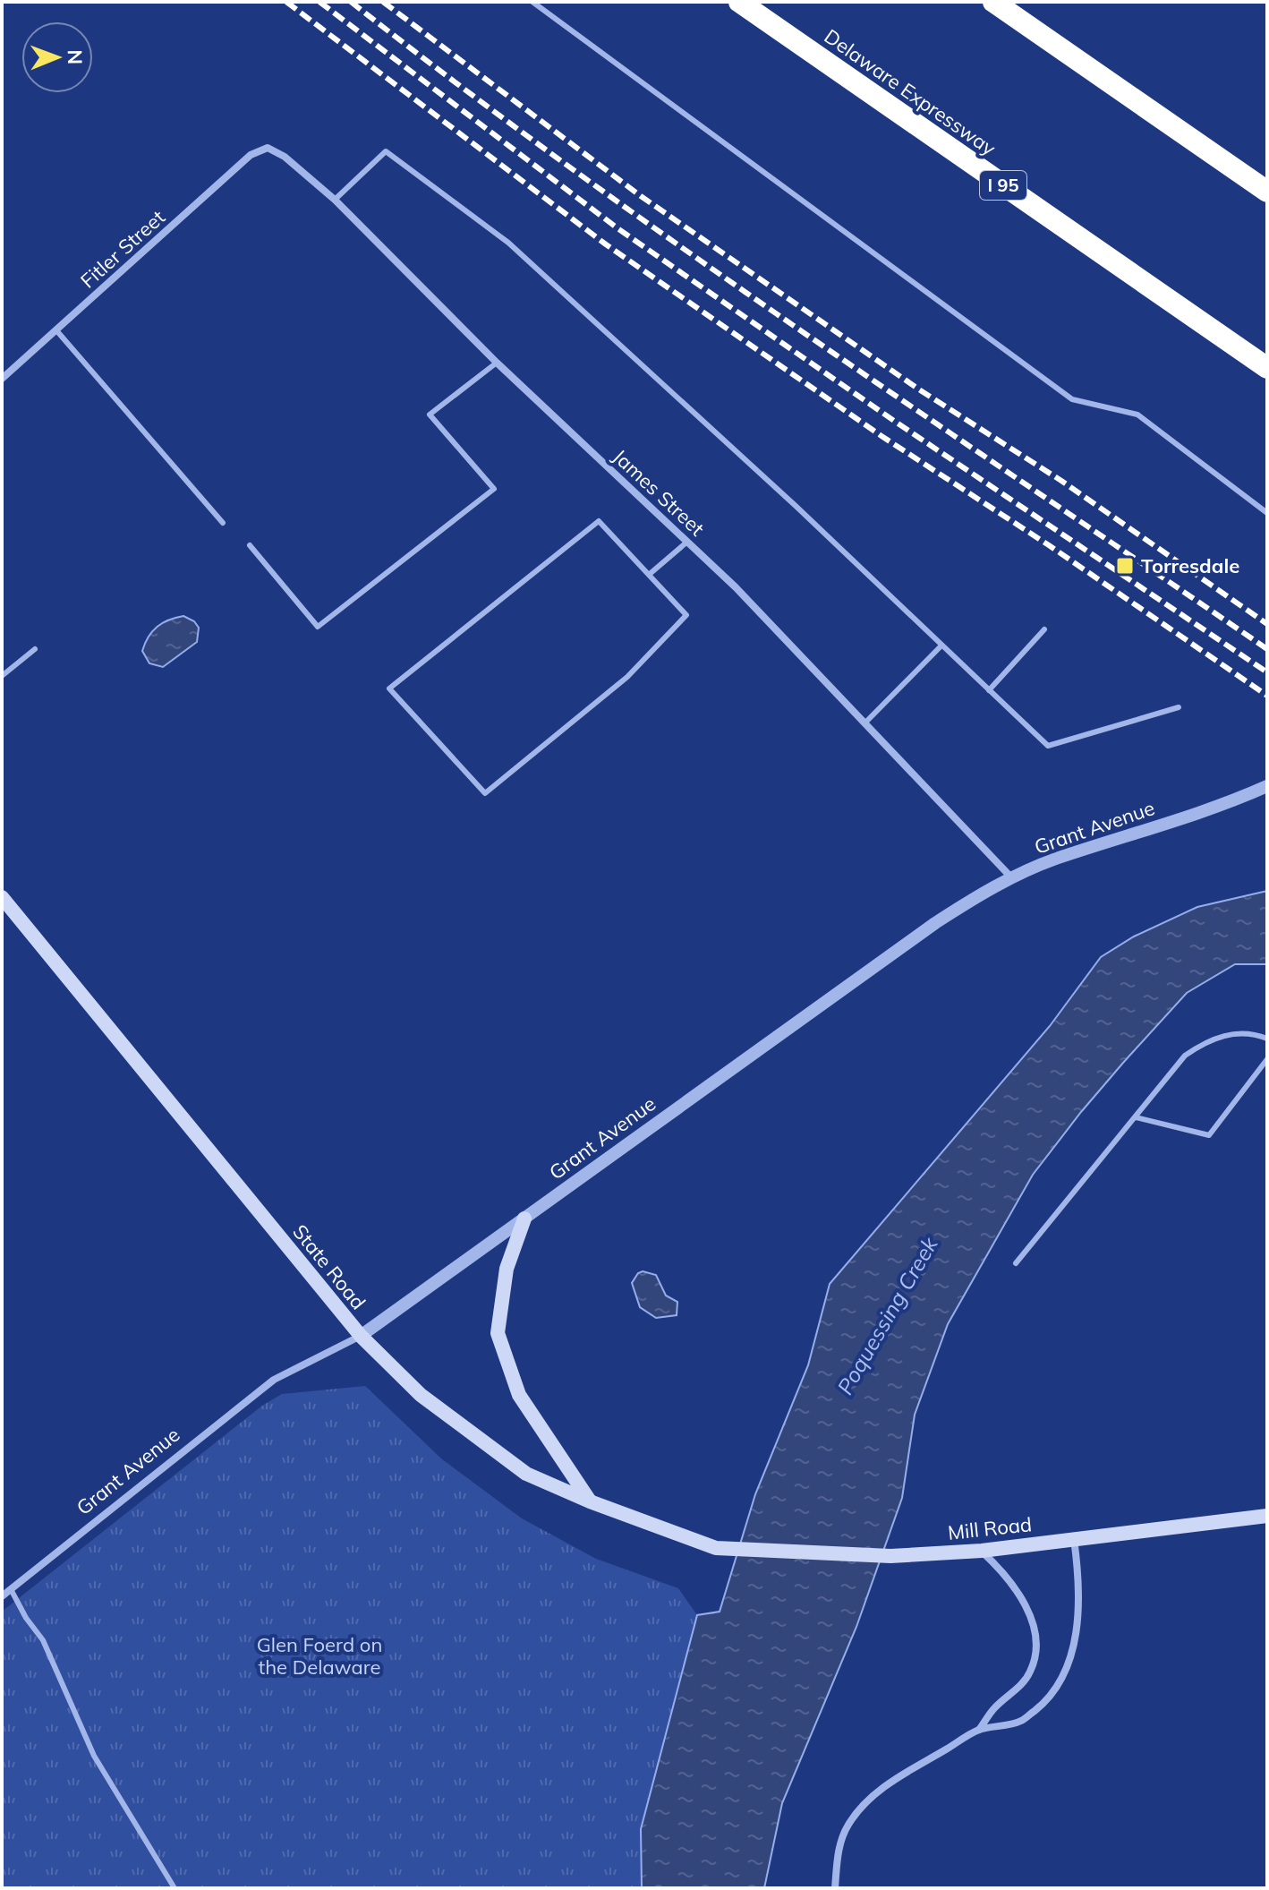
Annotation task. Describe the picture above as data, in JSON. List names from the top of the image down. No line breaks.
{"streets":{"highway":["Delaware Expressway","I 95"],"main road":["State Road","Mill Road"],"street":["Fitler Street","James Street","Grant Avenue"]},"crossings":[["Fitler Street","James Street"],["James Street","Grant Avenue"],["Grant Avenue","State Road"],["State Road","Mill Road"]],"water":["Poquessing Creek"],"parks":["Glen Foerd on the Delaware"],"places":{"transit":["Torresdale"]},"north":"right"}
